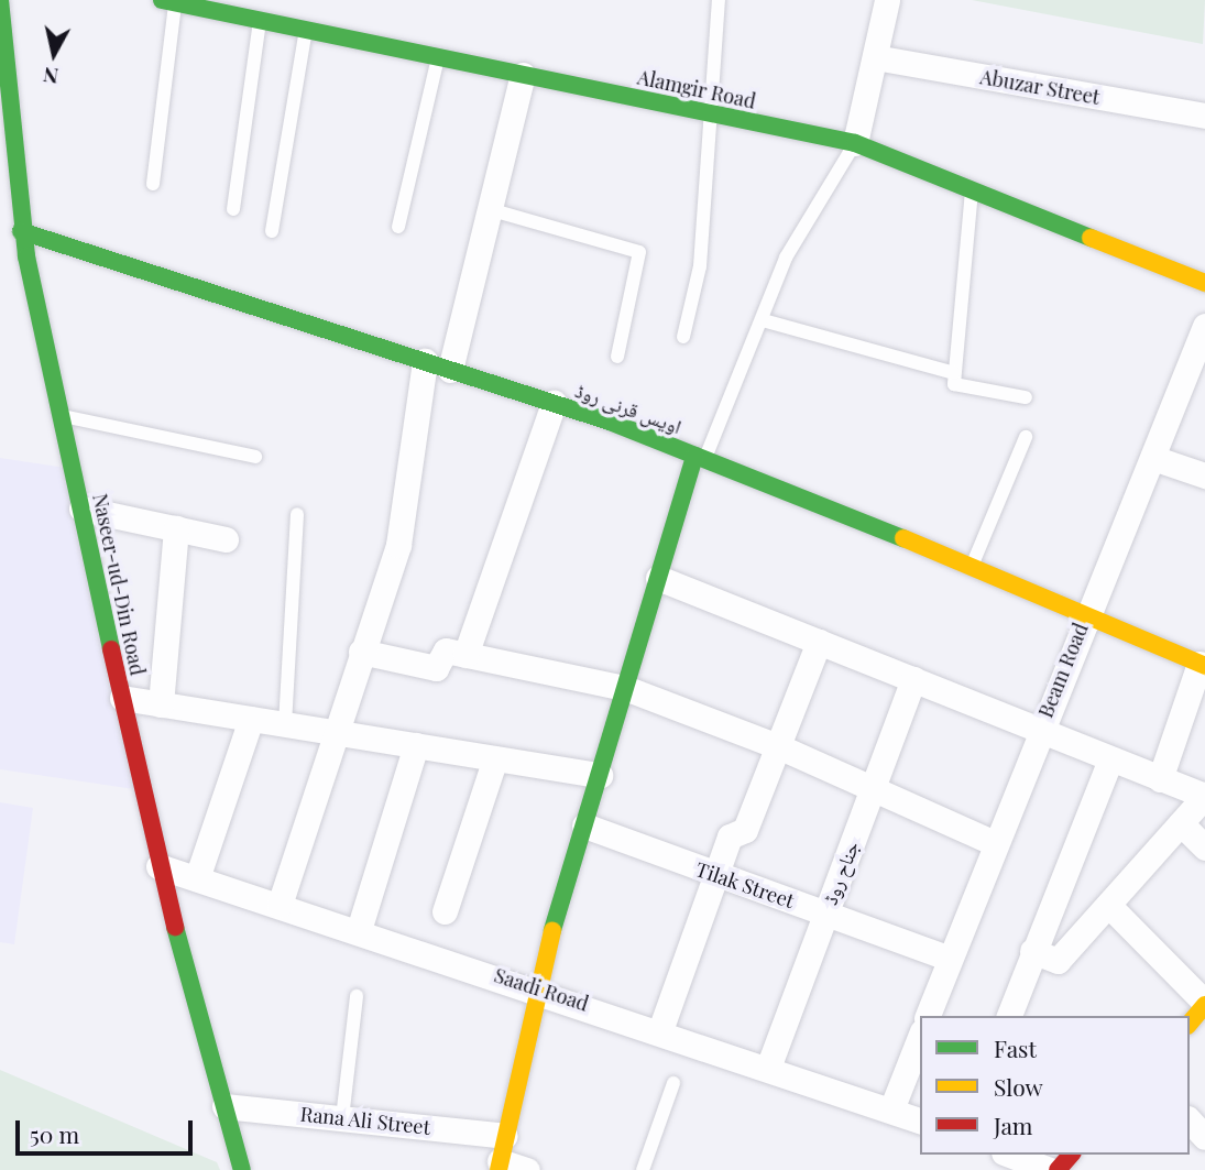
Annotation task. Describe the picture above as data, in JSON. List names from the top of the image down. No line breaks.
{"streets":{"street":["Abuzar Street","Alamgir Road","اویس قرنی روڈ","Naseer-ud-Din Road","Beam Road","جناح روڈ","Tilak Street","Saadi Road","Rana Ali Street"]},"crossings":[["اویس قرنی روڈ","Naseer-ud-Din Road"],["اویس قرنی روڈ","Beam Road"],["Naseer-ud-Din Road","Saadi Road"],["Naseer-ud-Din Road","Rana Ali Street"],["Beam Road","Tilak Street"],["جناح روڈ","Tilak Street"],["جناح روڈ","Saadi Road"]],"legend":["Fast","Slow","Jam"],"scale_bar":"50 m","north":"bottom"}
